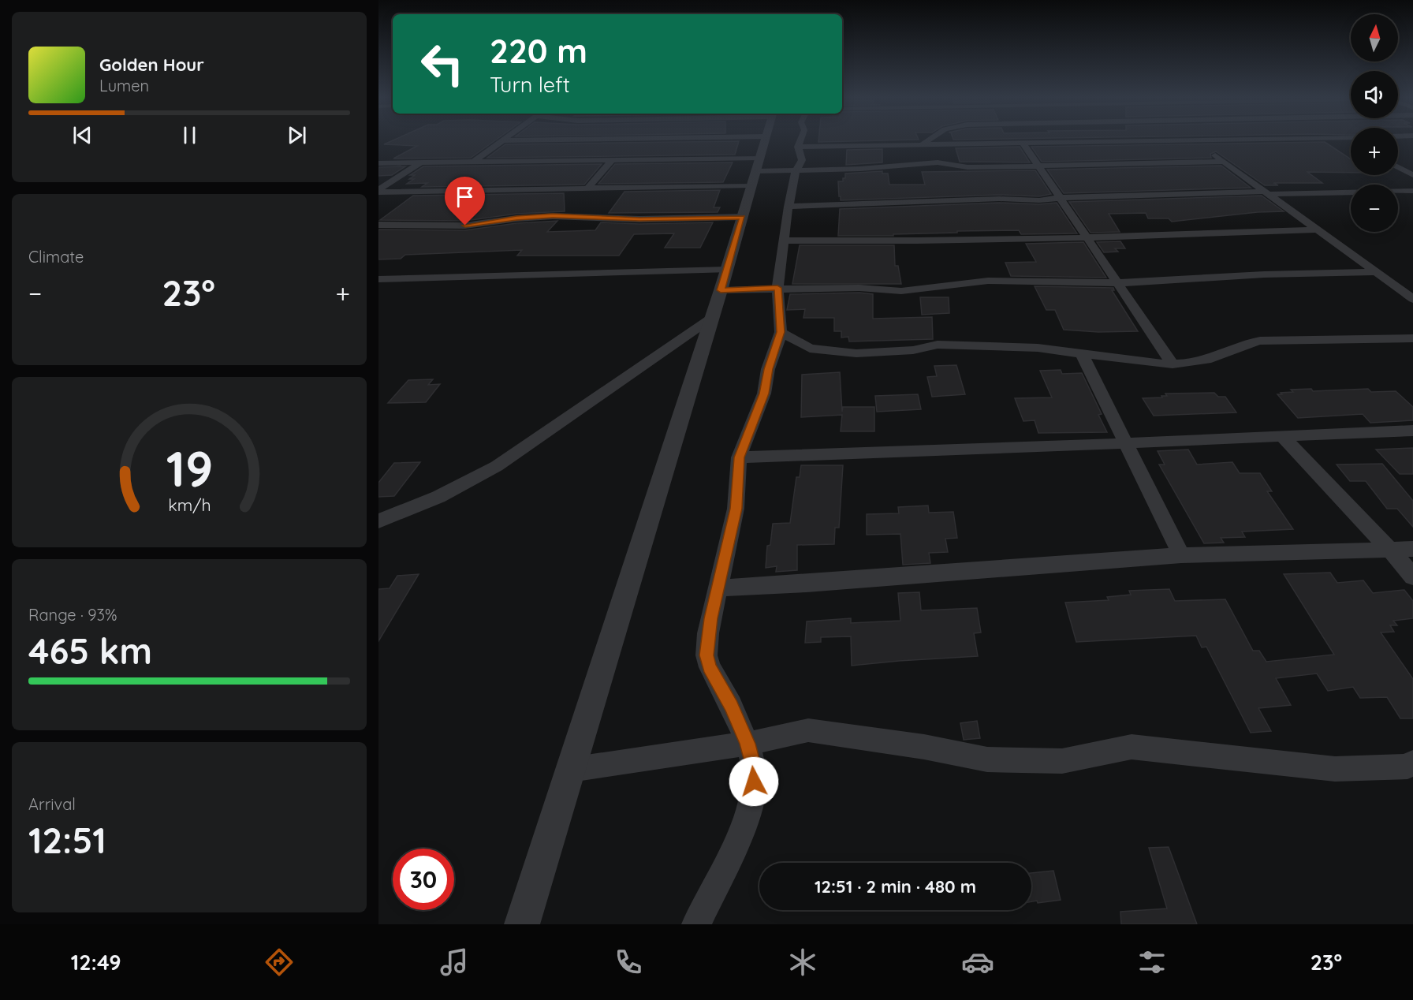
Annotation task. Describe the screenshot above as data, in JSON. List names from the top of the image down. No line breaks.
{"north":"top","page":{"map_buttons":["+","−"],"turn":["220 m","Turn left"],"song":["Golden Hour","Lumen"],"tile":["Climate",["Range · 93%","465 km"],["Arrival","12:51"]],"heat":["−","23°","+"],"limit":"30","trip":"12:51 · 2 min · 480 m","tabs":["12:49","23°"],"gauge":["19","km/h"]}}
